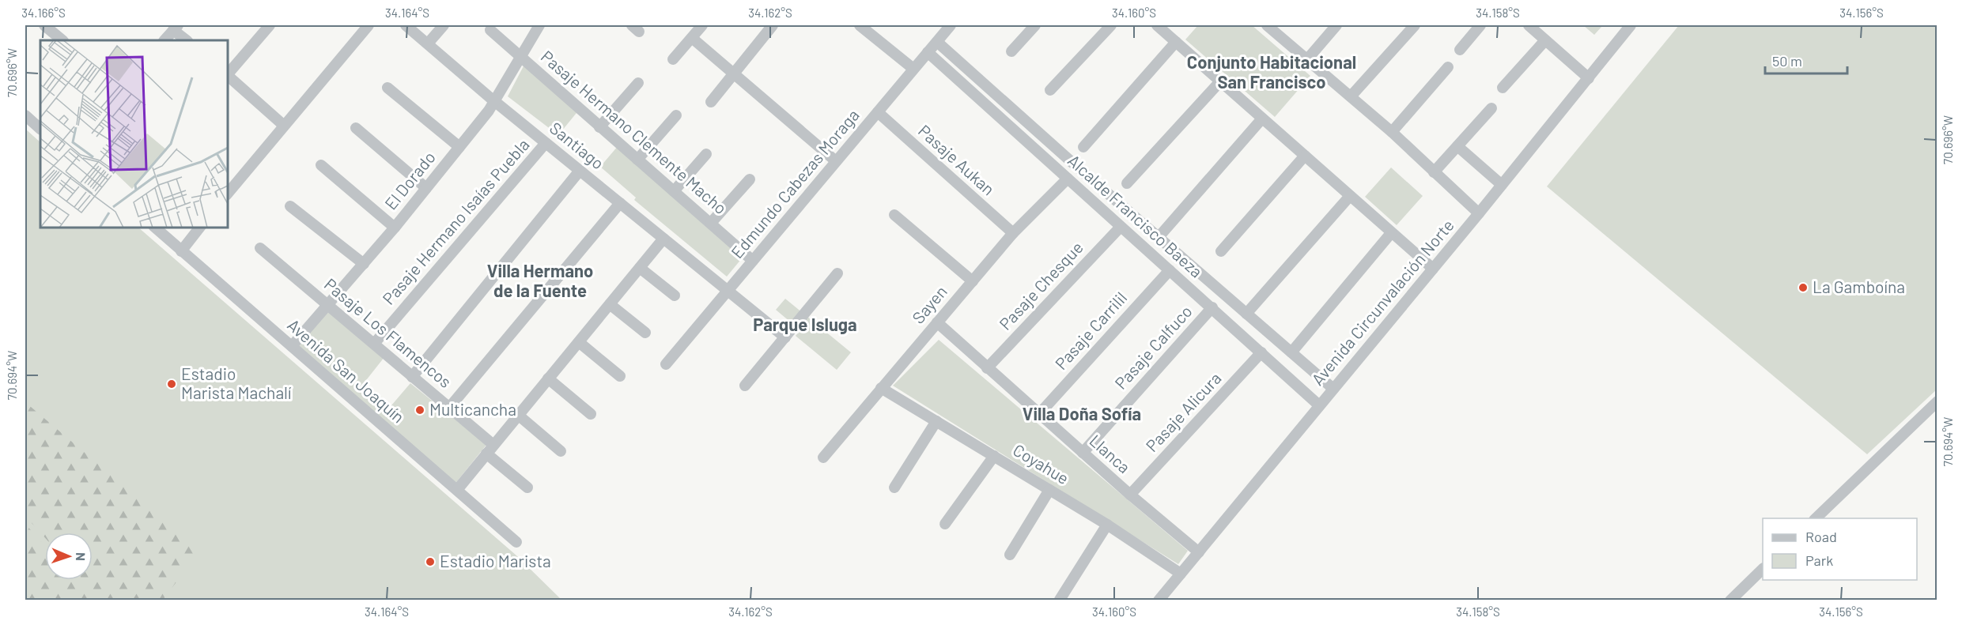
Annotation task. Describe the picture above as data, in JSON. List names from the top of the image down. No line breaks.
{"streets":{"street":["Pasaje Hermano Clemente Macho","Santiago","Pasaje Aukan","El Dorado","Edmundo Cabezas Moraga","Alcalde Francisco Baeza","Pasaje Hermano Isaías Puebla","Pasaje Chesque","Avenida Circunvalación Norte","Sayen","Pasaje Carrilil","Pasaje Los Flamencos","Pasaje Calfuco","Avenida San Joaquín","Pasaje Alicura","Llanca","Coyahue"]},"crossings":[["Pasaje Hermano Clemente Macho","El Dorado"],["Pasaje Hermano Clemente Macho","Edmundo Cabezas Moraga"],["Santiago","El Dorado"],["Santiago","Edmundo Cabezas Moraga"],["Santiago","Pasaje Hermano Isaías Puebla"],["Pasaje Aukan","Edmundo Cabezas Moraga"],["Pasaje Aukan","Sayen"],["El Dorado","Pasaje Los Flamencos"],["El Dorado","Avenida San Joaquín"],["Edmundo Cabezas Moraga","Alcalde Francisco Baeza"],["Alcalde Francisco Baeza","Pasaje Chesque"],["Alcalde Francisco Baeza","Avenida Circunvalación Norte"],["Alcalde Francisco Baeza","Sayen"],["Alcalde Francisco Baeza","Pasaje Carrilil"],["Alcalde Francisco Baeza","Pasaje Calfuco"],["Alcalde Francisco Baeza","Pasaje Alicura"],["Pasaje Hermano Isaías Puebla","Pasaje Los Flamencos"],["Pasaje Chesque","Llanca"],["Avenida Circunvalación Norte","Llanca"],["Avenida Circunvalación Norte","Coyahue"],["Sayen","Llanca"],["Sayen","Coyahue"],["Pasaje Carrilil","Llanca"],["Pasaje Calfuco","Llanca"],["Pasaje Alicura","Llanca"]],"districts":["Conjunto Habitacional San Francisco","Villa Hermano de la Fuente","Parque Isluga","Villa Doña Sofía"],"places":["La Gamboína","Estadio Marista Machalí","Multicancha","Estadio Marista"],"legend":["Road","Park"],"scale_bar":"50 m","north":"right","coordinates":["34.166°S","34.164°S","34.162°S","34.160°S","34.158°S","34.156°S","70.696°W","70.694°W"]}
